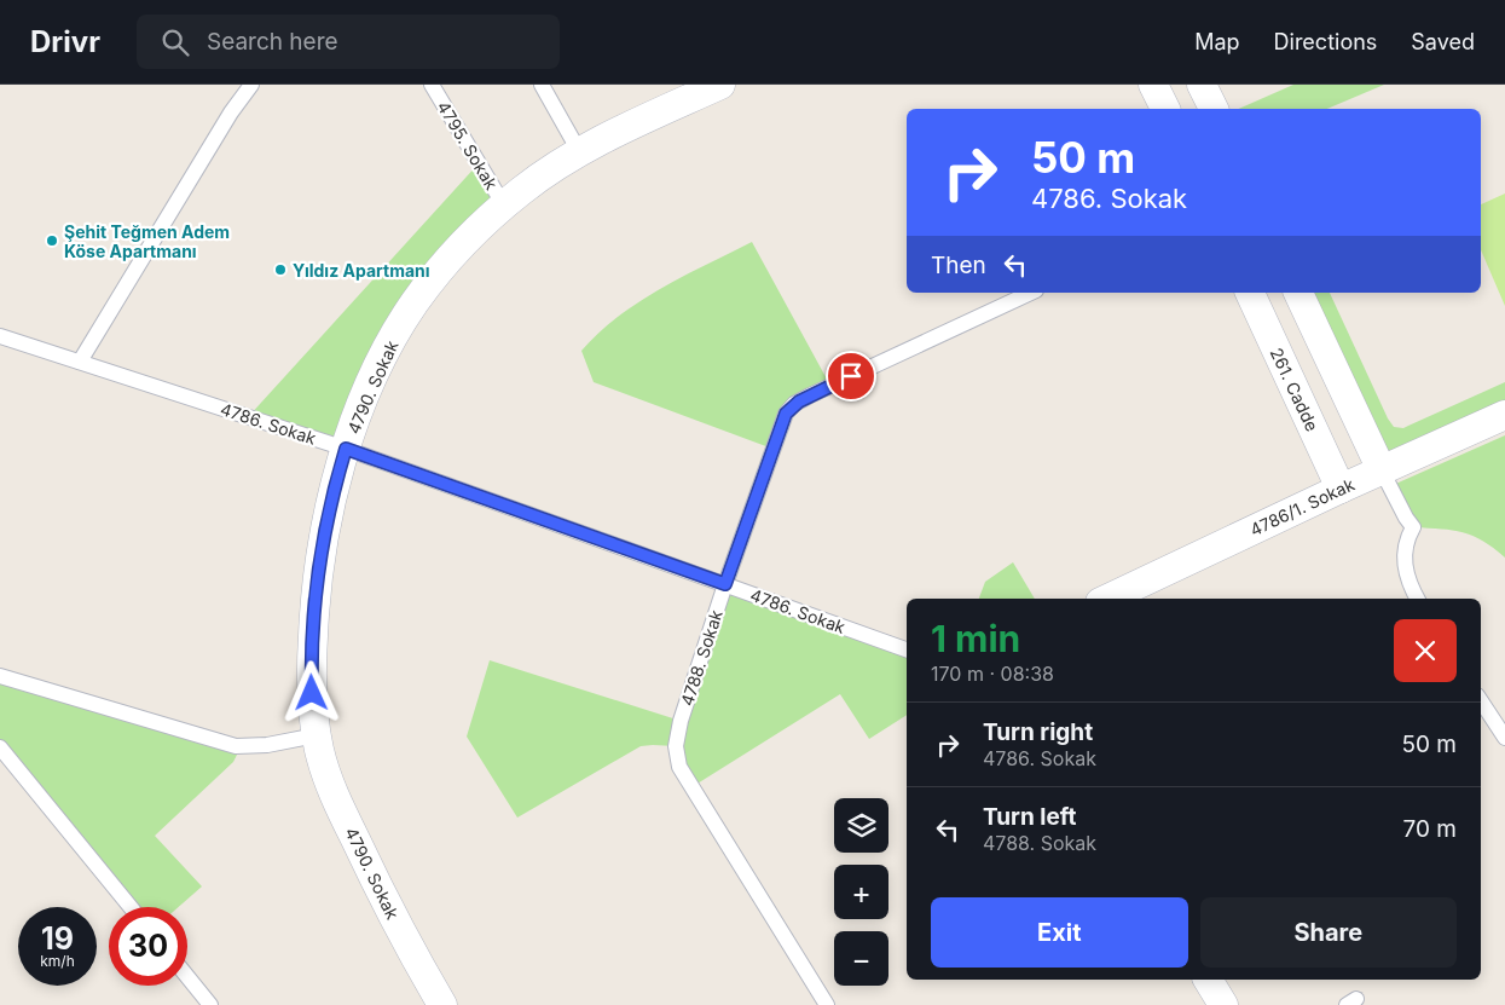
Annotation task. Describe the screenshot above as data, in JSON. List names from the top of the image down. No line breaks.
{"streets":{"street":["4790. Sokak","261. Cadde","4786/1. Sokak"],"lane":["4795. Sokak","4786. Sokak","4788. Sokak"]},"crossings":[["4795. Sokak","4790. Sokak"],["4790. Sokak","4786. Sokak"],["261. Cadde","4786/1. Sokak"],["4786. Sokak","4788. Sokak"]],"places":["Şehit Teğmen Adem Köse Apartmanı","Yıldız Apartmanı"],"page":{"header":"Drivr","search":"Search here","nav":["Map","Directions","Saved"],"turn":["50 m","4786. Sokak"],"then":"Then","heading":["1 min","170 m · 08:38"],"list":[{"name":"Turn right","note":"4786. Sokak","value":"50 m"},{"name":"Turn left","note":"4788. Sokak","value":"70 m"}],"map_buttons":["+","−"],"buttons":["Exit","Share"],"speed":"19 km/h","limit":"30"}}
